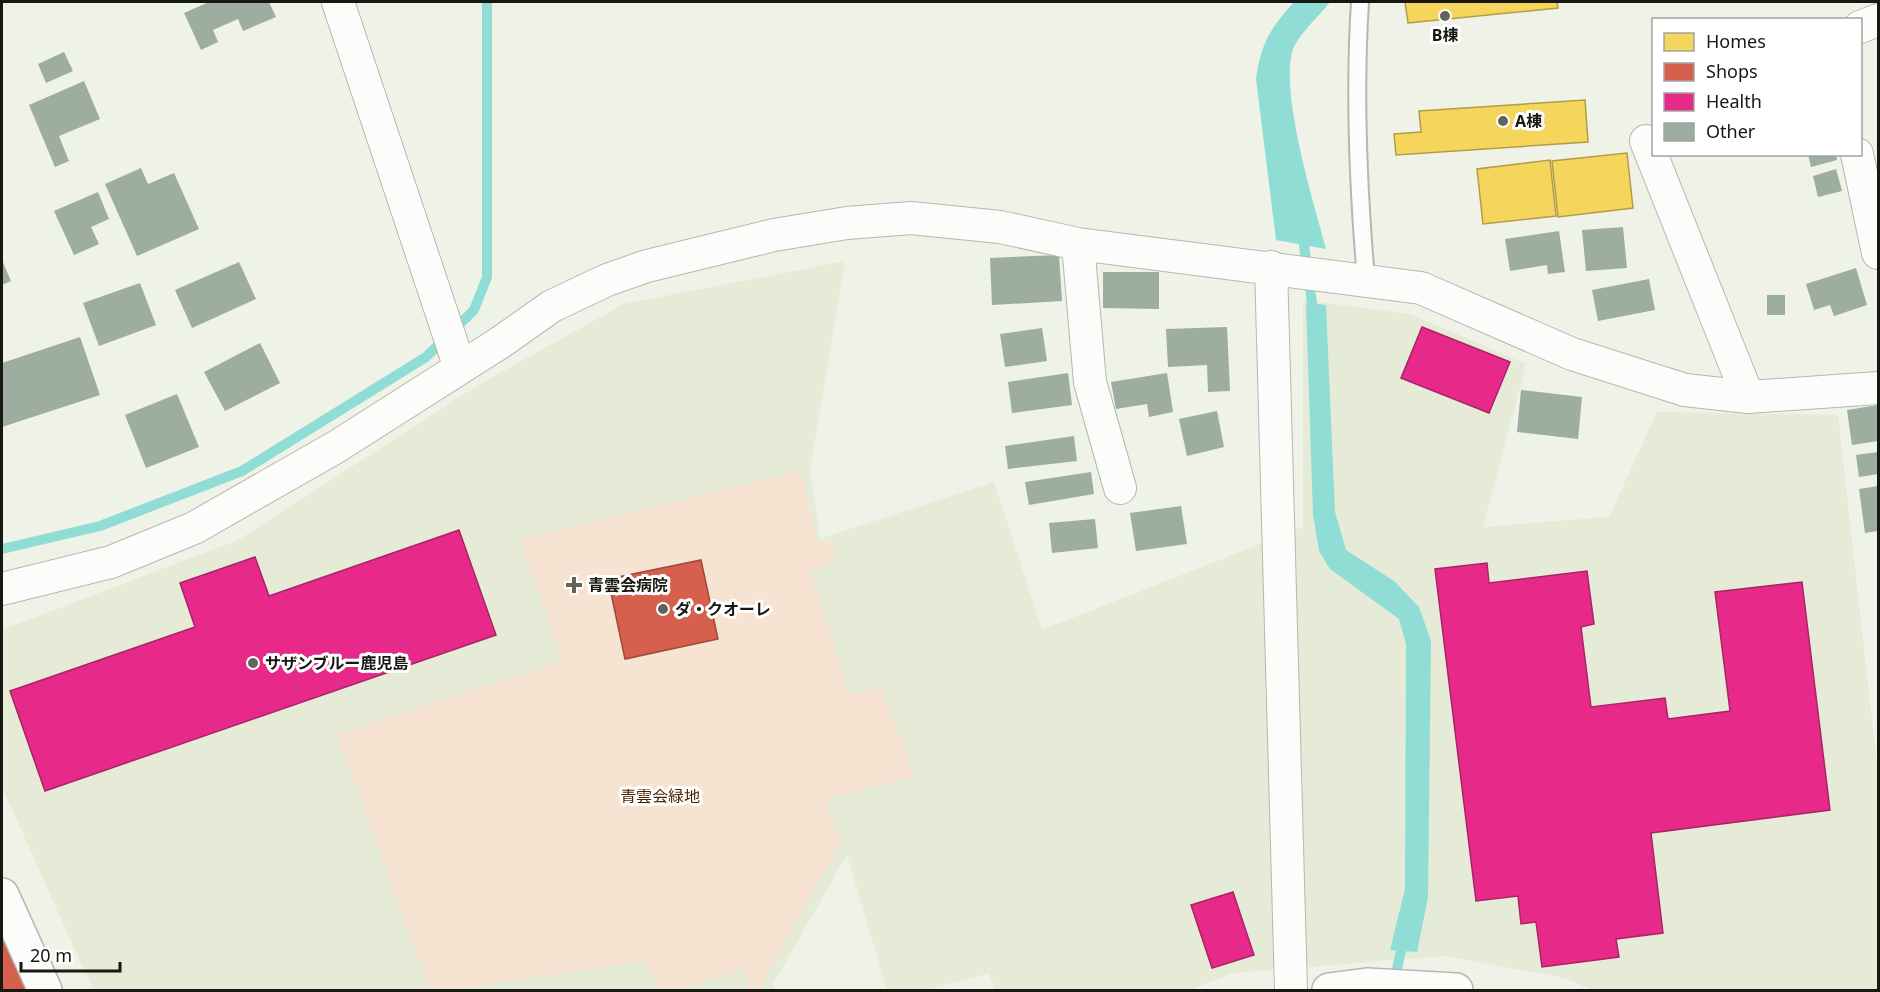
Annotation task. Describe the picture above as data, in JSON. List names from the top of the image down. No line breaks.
{"parks":["青雲会緑地"],"places":{"other":["B棟","A棟","ダ・クオーレ","サザンブルー鹿児島"],"health":["青雲会病院"]},"legend":["Homes","Shops","Health","Other"],"scale_bar":"20 m"}
